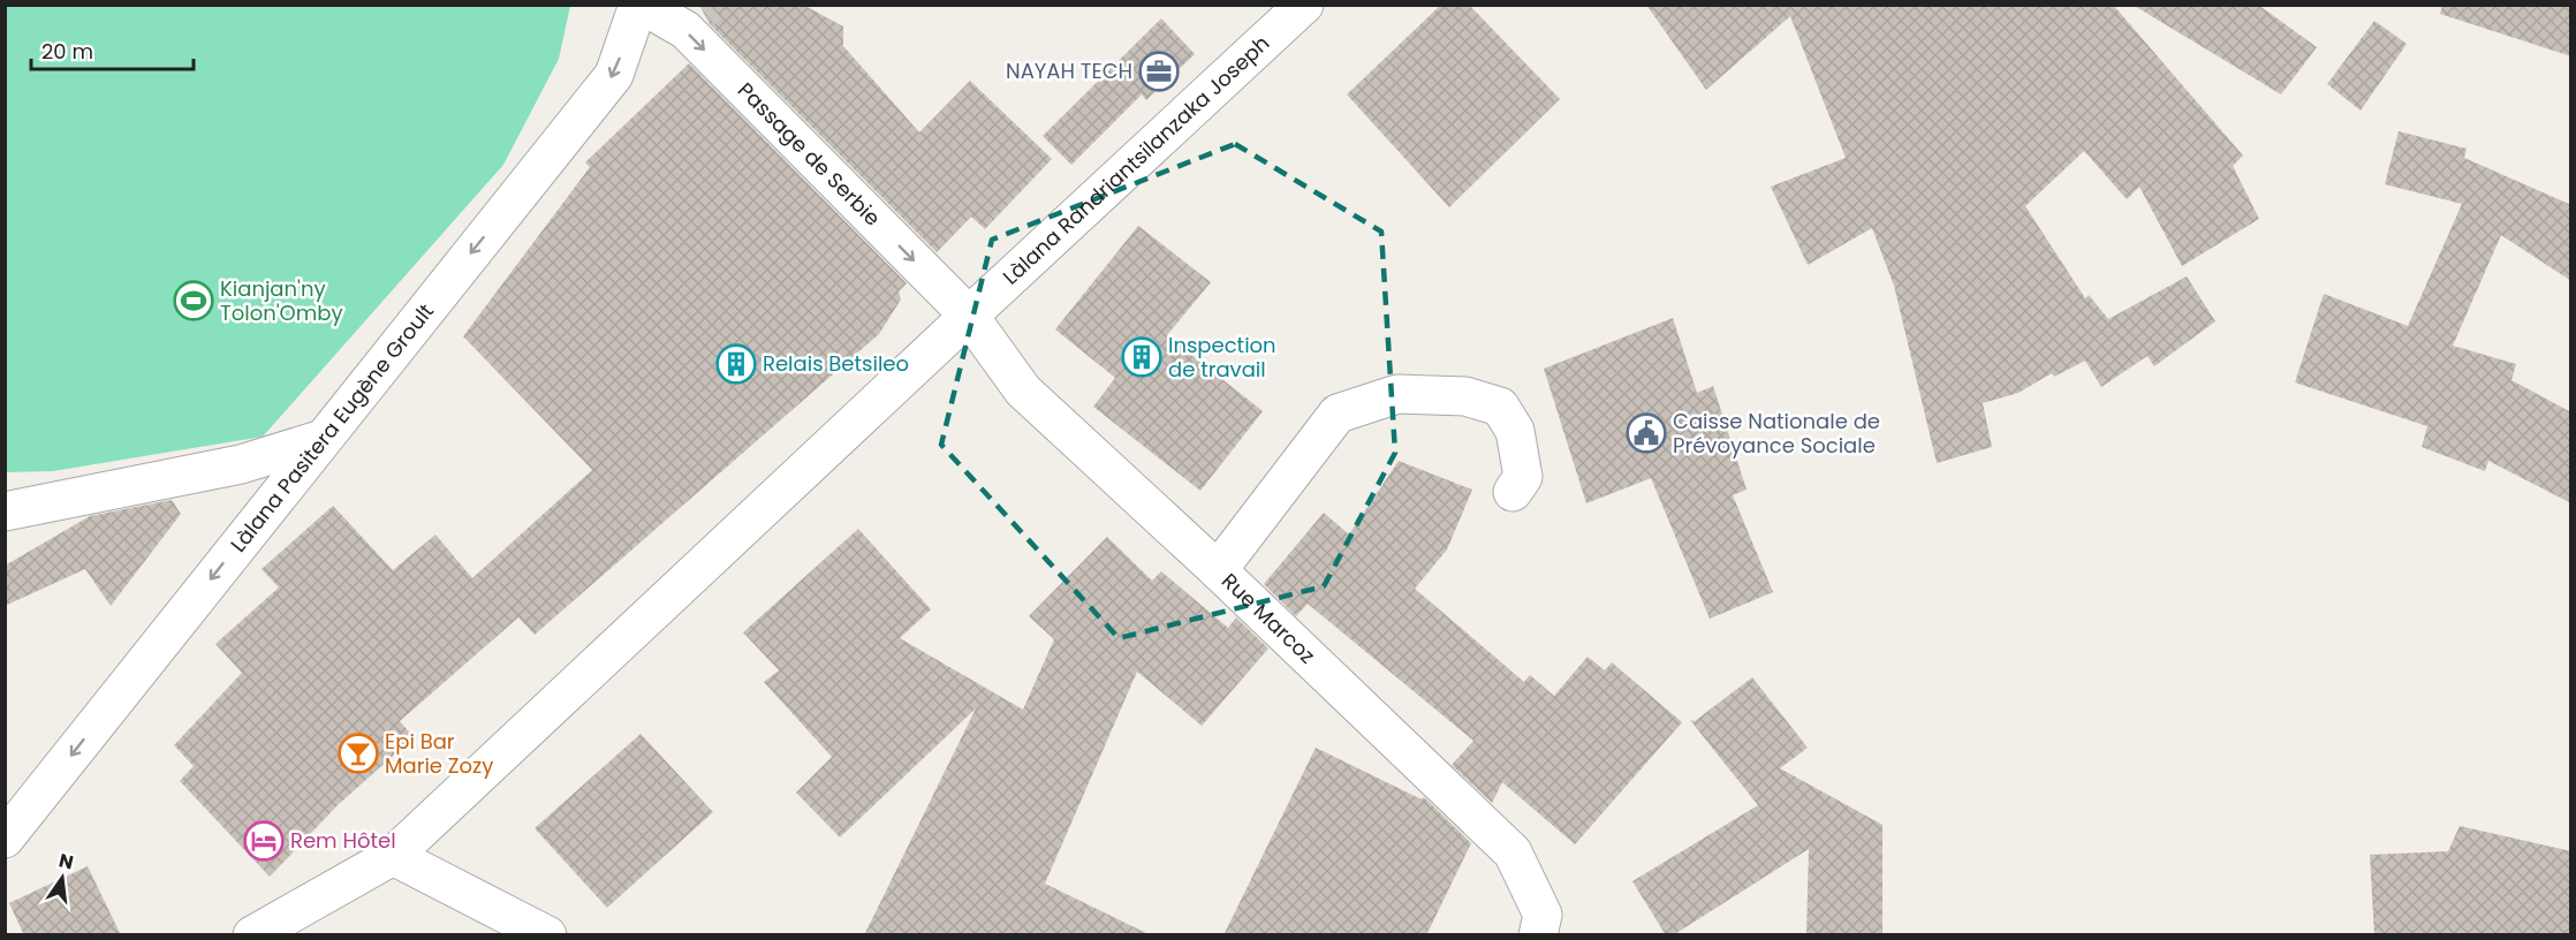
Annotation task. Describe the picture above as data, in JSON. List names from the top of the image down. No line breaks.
{"streets":{"street":["Passage de Serbie","Làlana Randriantsilanzaka Joseph","Làlana Pasitera Eugène Groult","Rue Marcoz"]},"crossings":[["Passage de Serbie","Làlana Randriantsilanzaka Joseph"],["Passage de Serbie","Làlana Pasitera Eugène Groult"],["Passage de Serbie","Rue Marcoz"],["Làlana Randriantsilanzaka Joseph","Rue Marcoz"]],"one_way":["Passage de Serbie","Làlana Pasitera Eugène Groult"],"places":{"office":["NAYAH TECH"],"sports":["Kianjan'ny Tolon'Omby"],"building":["Inspection de travail","Relais Betsileo"],"public building":["Caisse Nationale de Prévoyance Sociale"],"bar":["Epi Bar Marie Zozy"],"hotel":["Rem Hôtel"]},"scale_bar":"20 m","north":"top"}
